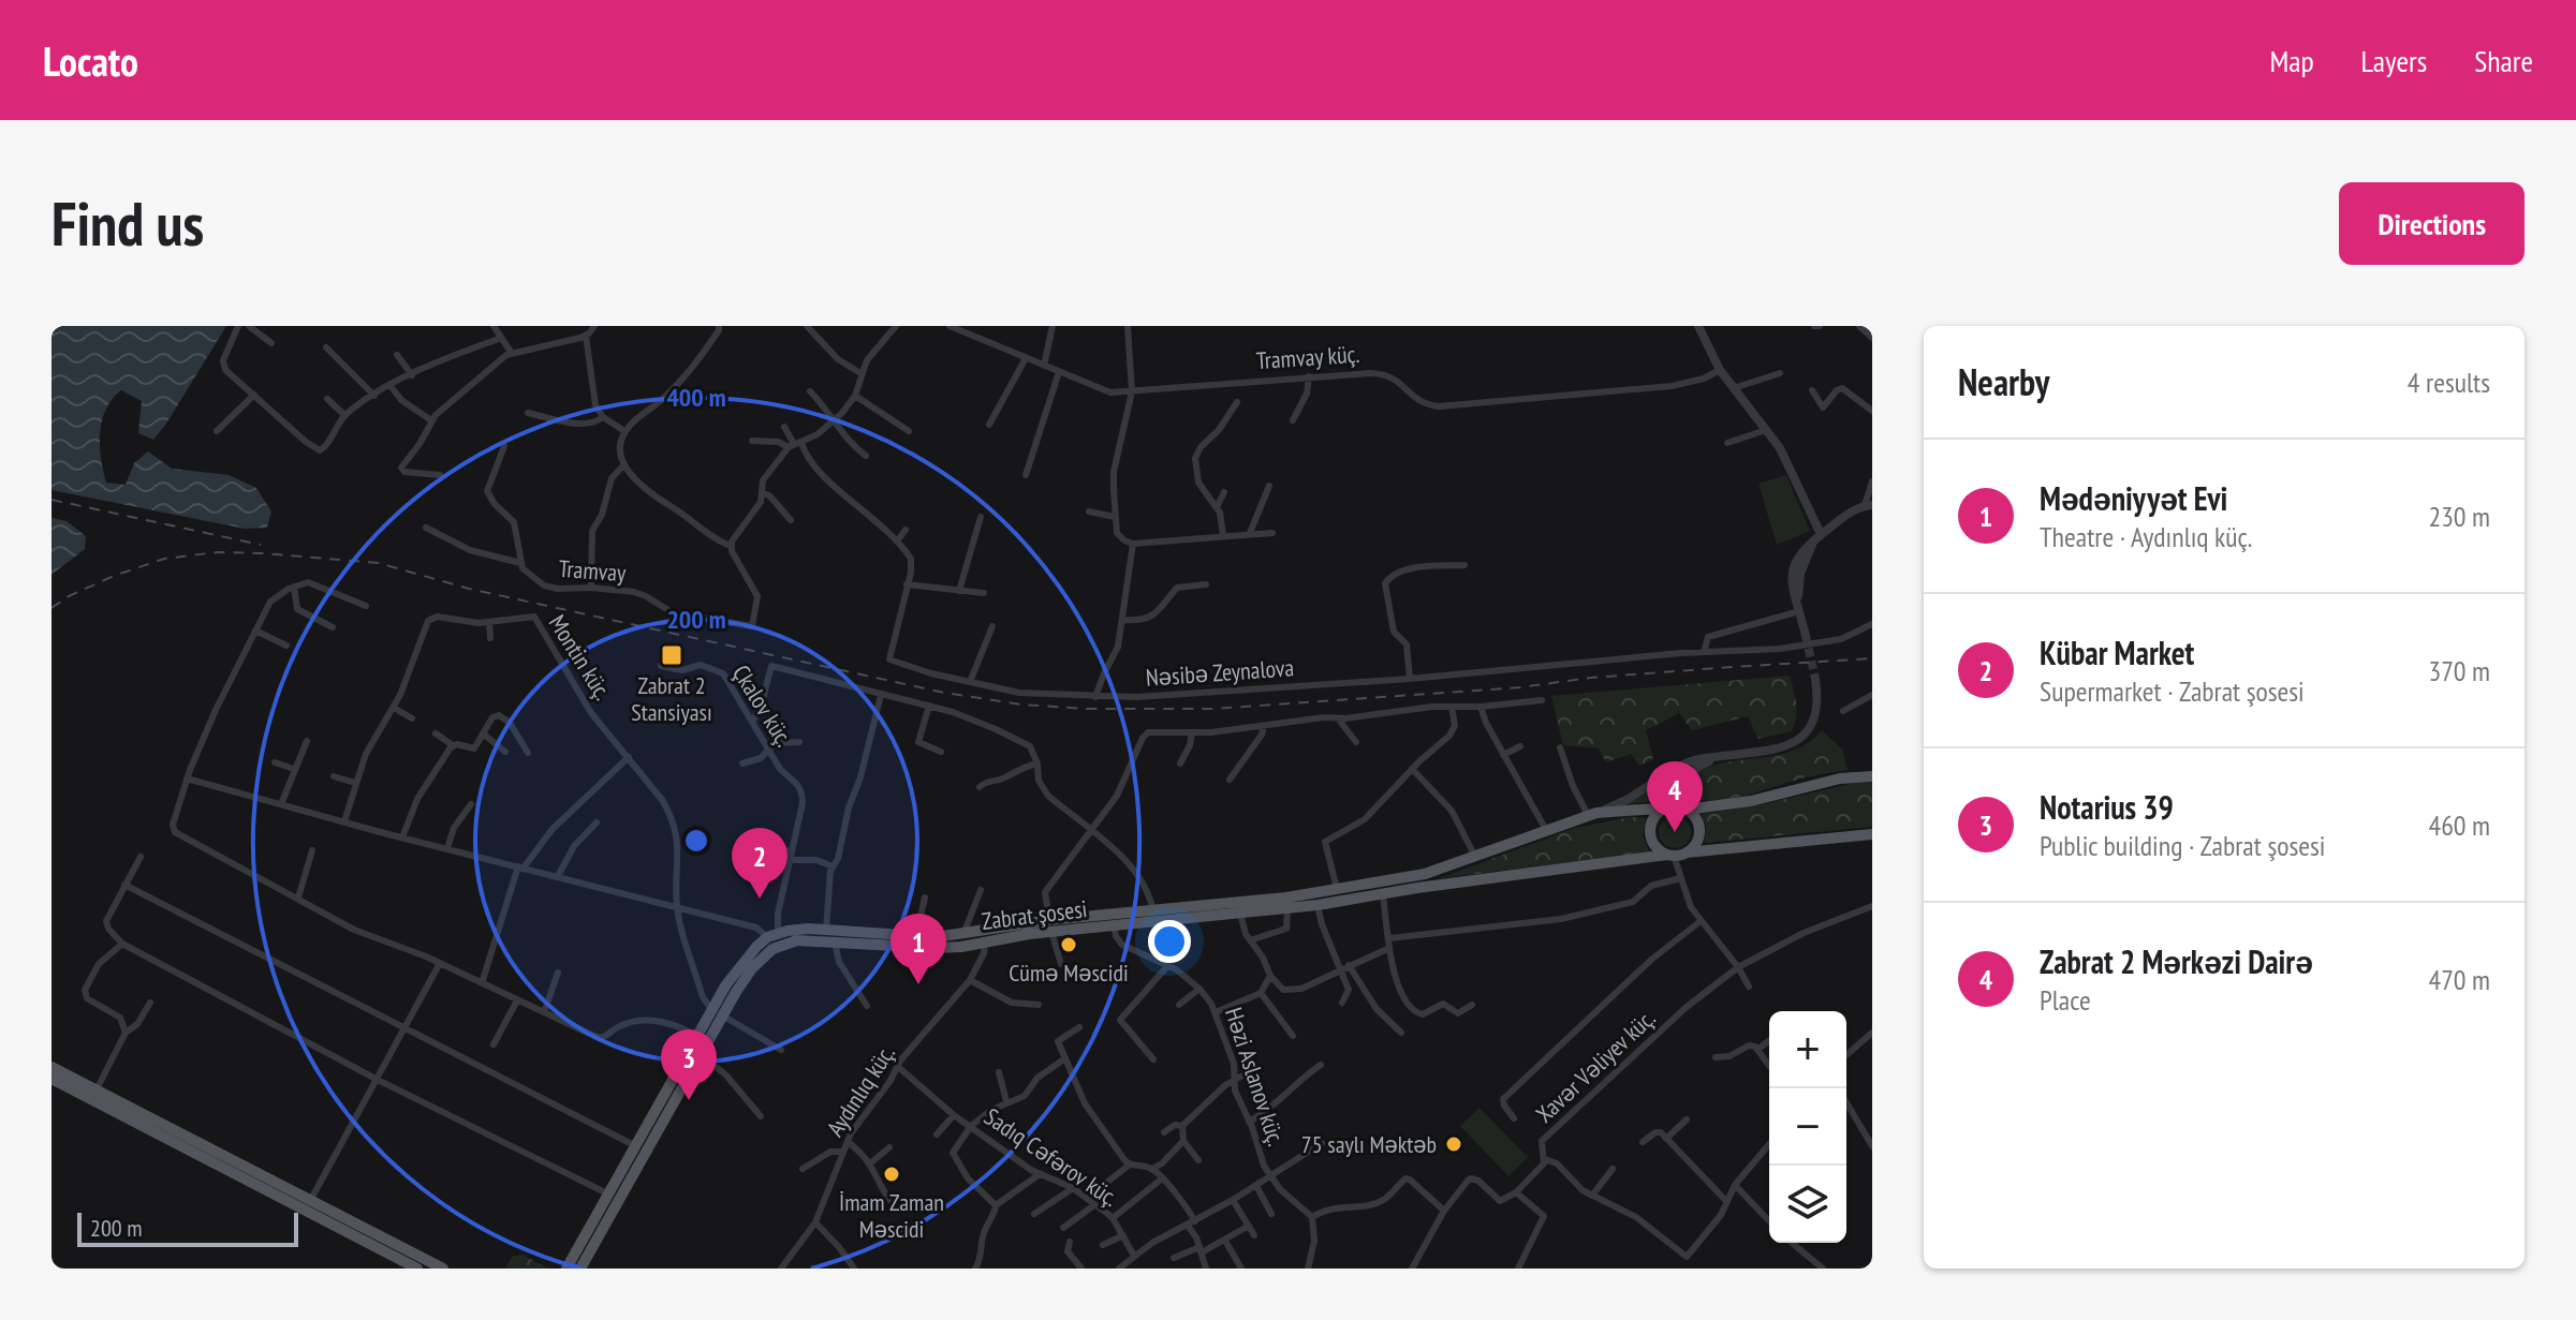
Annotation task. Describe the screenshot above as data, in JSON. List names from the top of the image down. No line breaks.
{"streets":{"main road":["Zabrat şosesi"],"street":["Tramvay küç.","Tramvay","Montin küç.","Nəsibə Zeynalova","Çkalov küç.","Xavər Vəliyev küç.","Həzi Aslanov küç.","Aydınlıq küç.","Sadıq Cəfərov küç."]},"crossings":[["Montin küç.","Zabrat şosesi"],["Çkalov küç.","Zabrat şosesi"],["Zabrat şosesi","Həzi Aslanov küç."],["Zabrat şosesi","Aydınlıq küç."],["Aydınlıq küç.","Sadıq Cəfərov küç."]],"places":{"transit":["Zabrat 2 Stansiyası"],"other":["Cümə Məscidi","75 saylı Məktəb","İmam Zaman Məscidi"]},"scale_bar":"200 m","page":{"header":"Locato","nav":["Map","Layers","Share"],"buttons":"Directions","title":"Find us","heading":["Nearby","4 results"],"list":[{"mark":"1","name":"Mədəniyyət Evi","note":"Theatre · Aydınlıq küç.","value":"230 m"},{"mark":"2","name":"Kübar Market","note":"Supermarket · Zabrat şosesi","value":"370 m"},{"mark":"3","name":"Notarius 39","note":"Public building · Zabrat şosesi","value":"460 m"},{"mark":"4","name":"Zabrat 2 Mərkəzi Dairə","note":"Place","value":"470 m"}],"pins":["4","2","1","3"],"map_buttons":["+","−"],"scale":"200 m"},"rings":["400 m","200 m"]}
